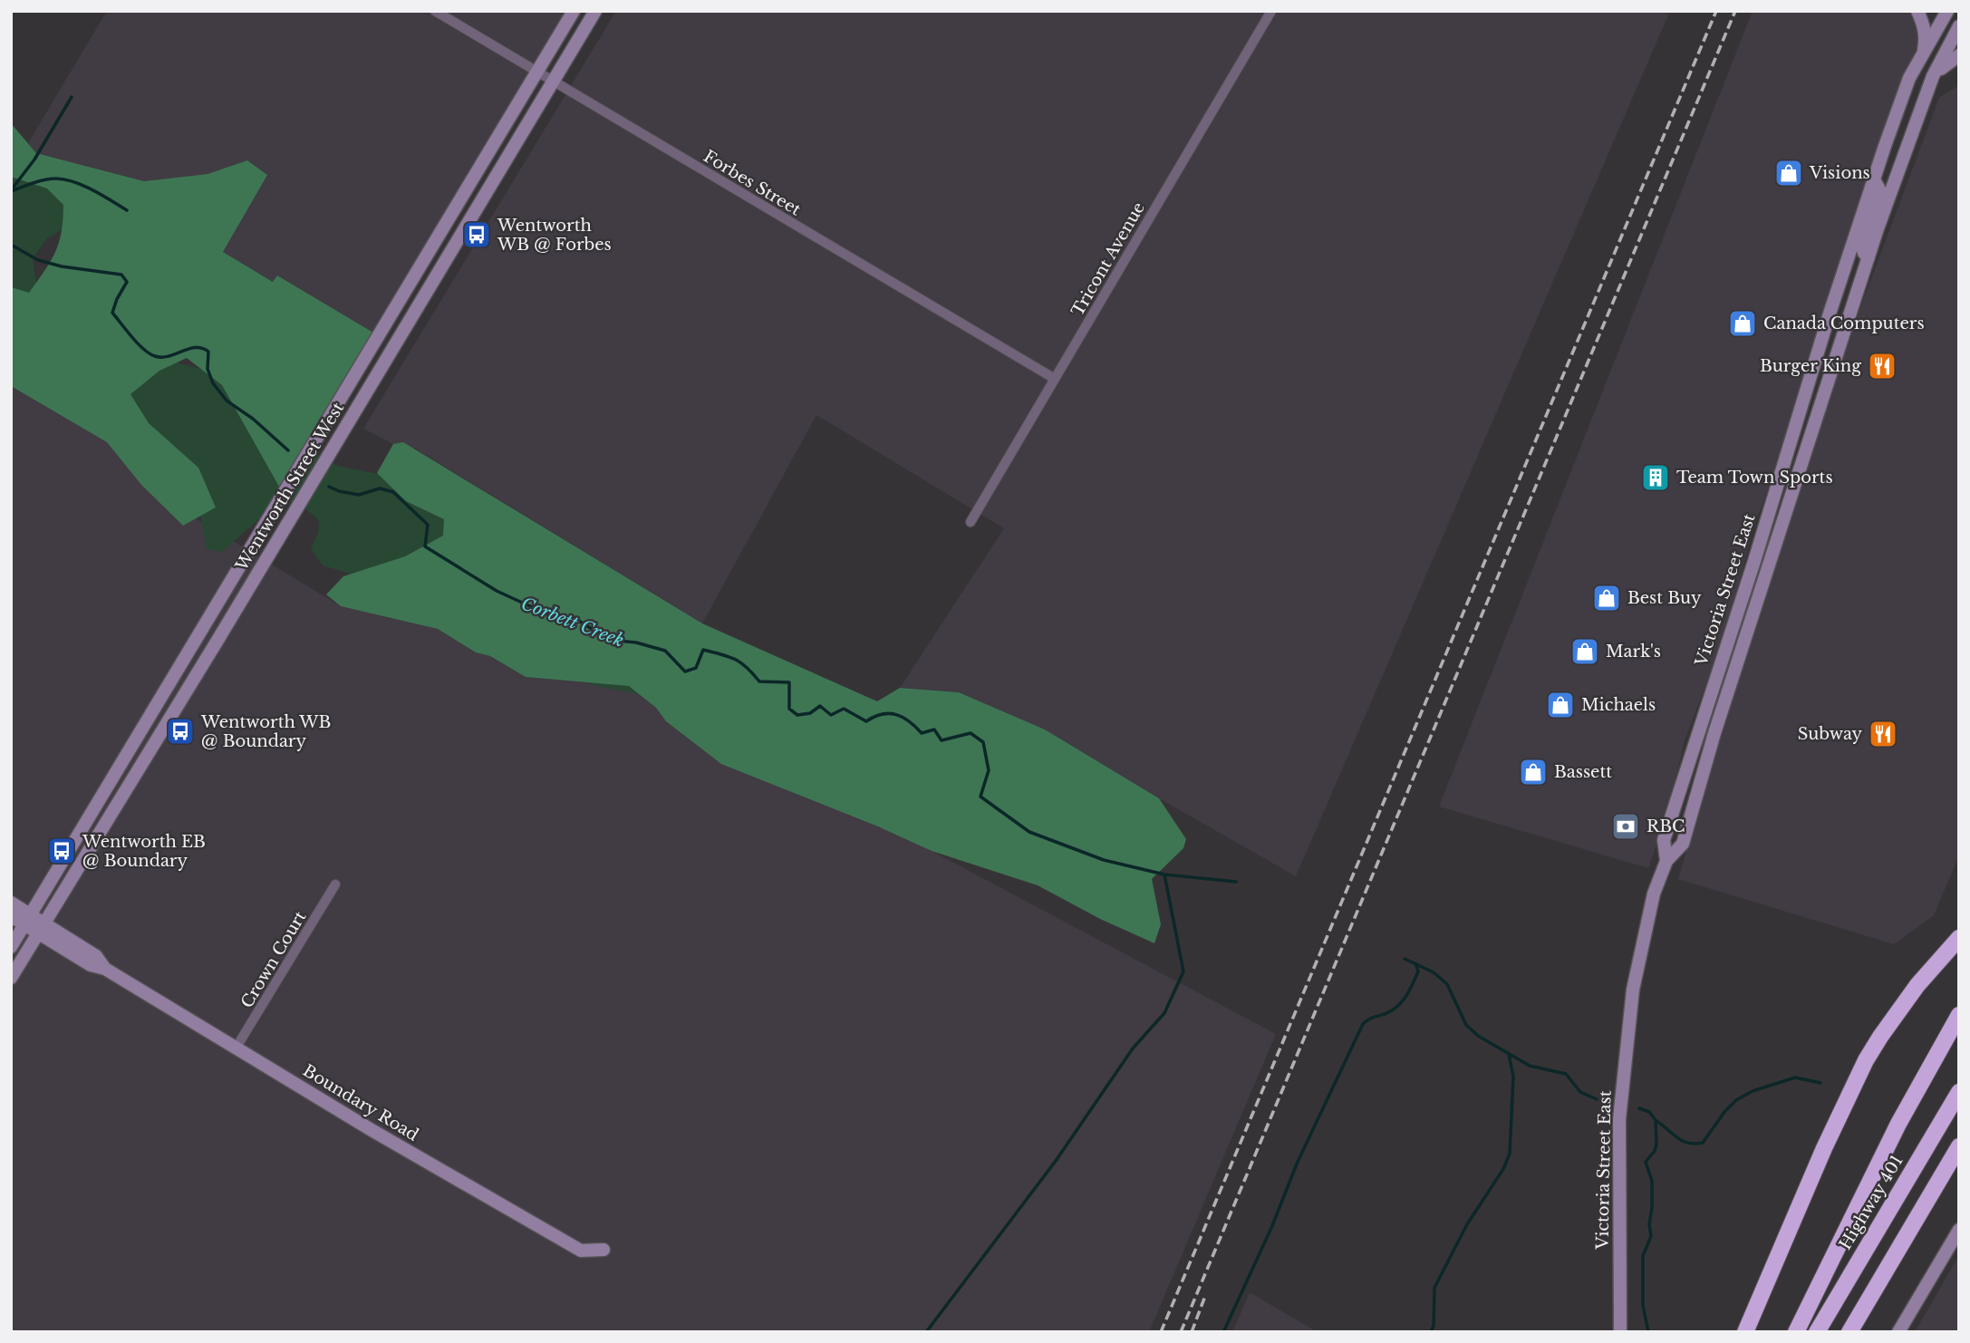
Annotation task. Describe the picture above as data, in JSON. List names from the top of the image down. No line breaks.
{"streets":{"highway":["Highway 401"],"main road":["Wentworth Street West","Victoria Street East","Boundary Road"],"street":["Forbes Street","Tricont Avenue","Crown Court"]},"crossings":[["Forbes Street","Tricont Avenue"],["Forbes Street","Wentworth Street West"],["Wentworth Street West","Boundary Road"],["Crown Court","Boundary Road"]],"water":["Corbett Creek"],"places":{"shop":["Visions","Canada Computers","Best Buy","Mark's","Michaels","Bassett"],"bus stop":["Wentworth WB @ Forbes","Wentworth WB @ Boundary","Wentworth EB @ Boundary"],"restaurant":["Burger King","Subway"],"building":["Team Town Sports"],"bank":["RBC"]}}
